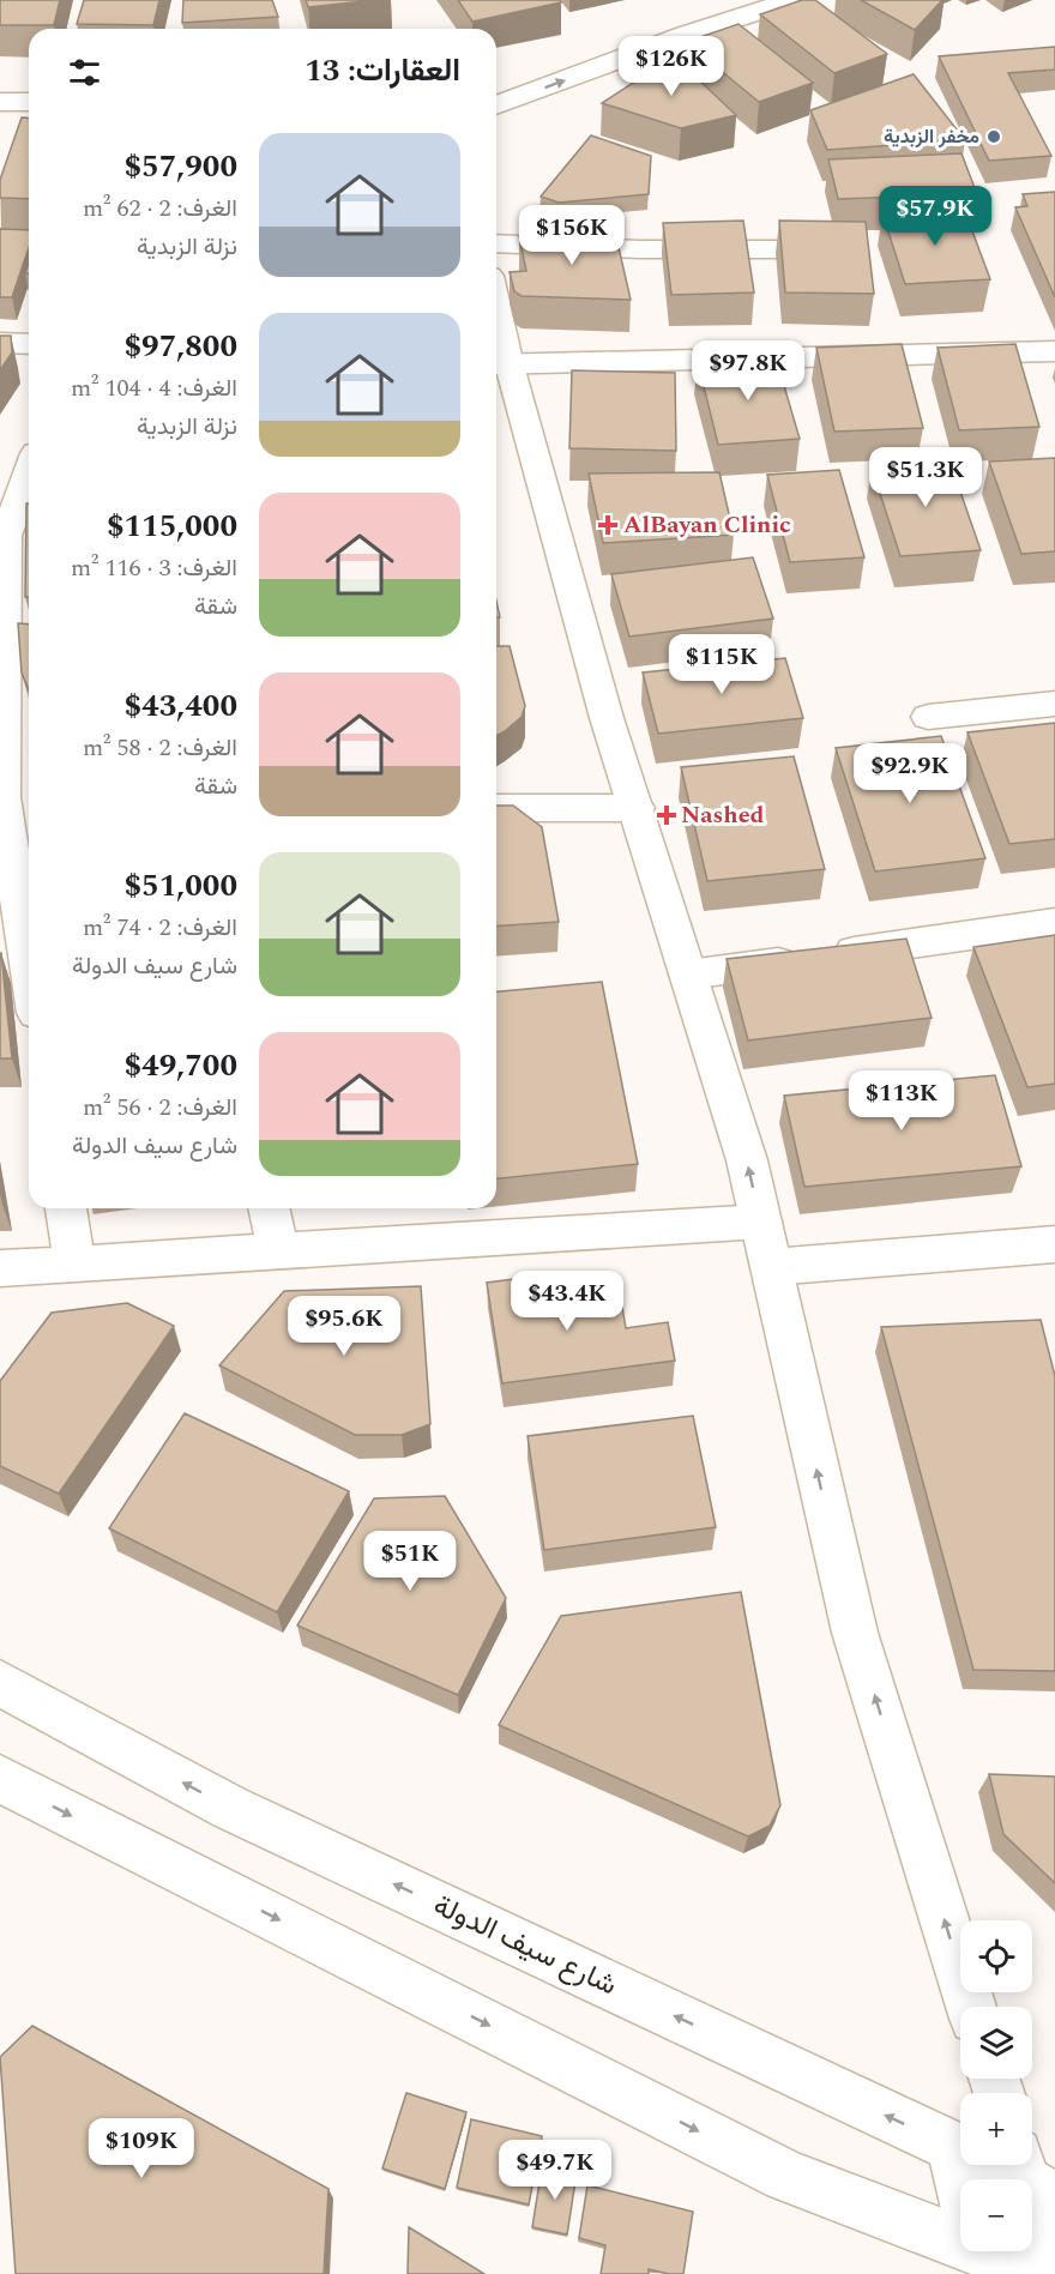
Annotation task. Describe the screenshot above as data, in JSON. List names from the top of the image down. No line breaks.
{"streets":{"street":["شارع سيف الدولة"]},"places":{"other":["مخفر الزبدية"],"health":["AlBayan Clinic","Nashed"]},"page":{"heading":"العقارات: 13","price":["$126K","$57.9K","$156K","$97.8K","$51.3K","$115K","$92.9K","$113K","$43.4K","$95.6K","$51K","$109K","$49.7K"],"list":[{"name":"$57,900","note":"الغرف: 2 · 62 m² · نزلة الزبدية"},{"name":"$97,800","note":"الغرف: 4 · 104 m² · نزلة الزبدية"},{"name":"$115,000","note":"الغرف: 3 · 116 m² · شقة"},{"name":"$43,400","note":"الغرف: 2 · 58 m² · شقة"},{"name":"$51,000","note":"الغرف: 2 · 74 m² · شارع سيف الدولة"},{"name":"$49,700","note":"الغرف: 2 · 56 m² · شارع سيف الدولة"}],"map_buttons":["+","−"]}}
